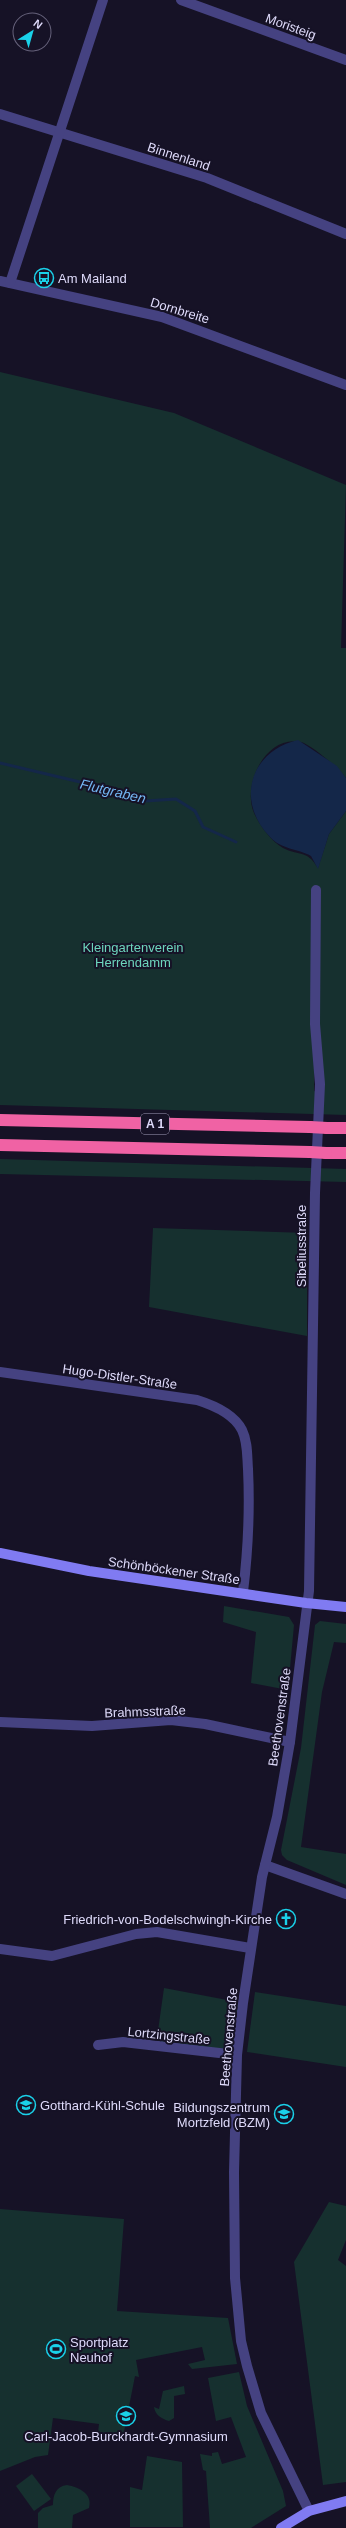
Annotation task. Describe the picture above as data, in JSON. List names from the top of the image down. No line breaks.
{"streets":{"highway":["A 1"],"main road":["Schönböckener Straße"],"street":["Moristeig","Binnenland","Dornbreite","Sibeliusstraße","Hugo-Distler-Straße","Brahmsstraße","Beethovenstraße","Lortzingstraße"]},"crossings":[["Sibeliusstraße","Schönböckener Straße"],["Sibeliusstraße","Beethovenstraße"],["Hugo-Distler-Straße","Schönböckener Straße"],["Schönböckener Straße","Beethovenstraße"],["Brahmsstraße","Beethovenstraße"],["Beethovenstraße","Lortzingstraße"]],"water":["Flutgraben"],"parks":["Kleingartenverein Herrendamm"],"places":{"bus stop":["Am Mailand"],"church":["Friedrich-von-Bodelschwingh-Kirche"],"school or university":["Gotthard-Kühl-Schule","Bildungszentrum Mortzfeld (BZM)","Carl-Jacob-Burckhardt-Gymnasium"],"sports":["Sportplatz Neuhof"]},"north":"top right"}
